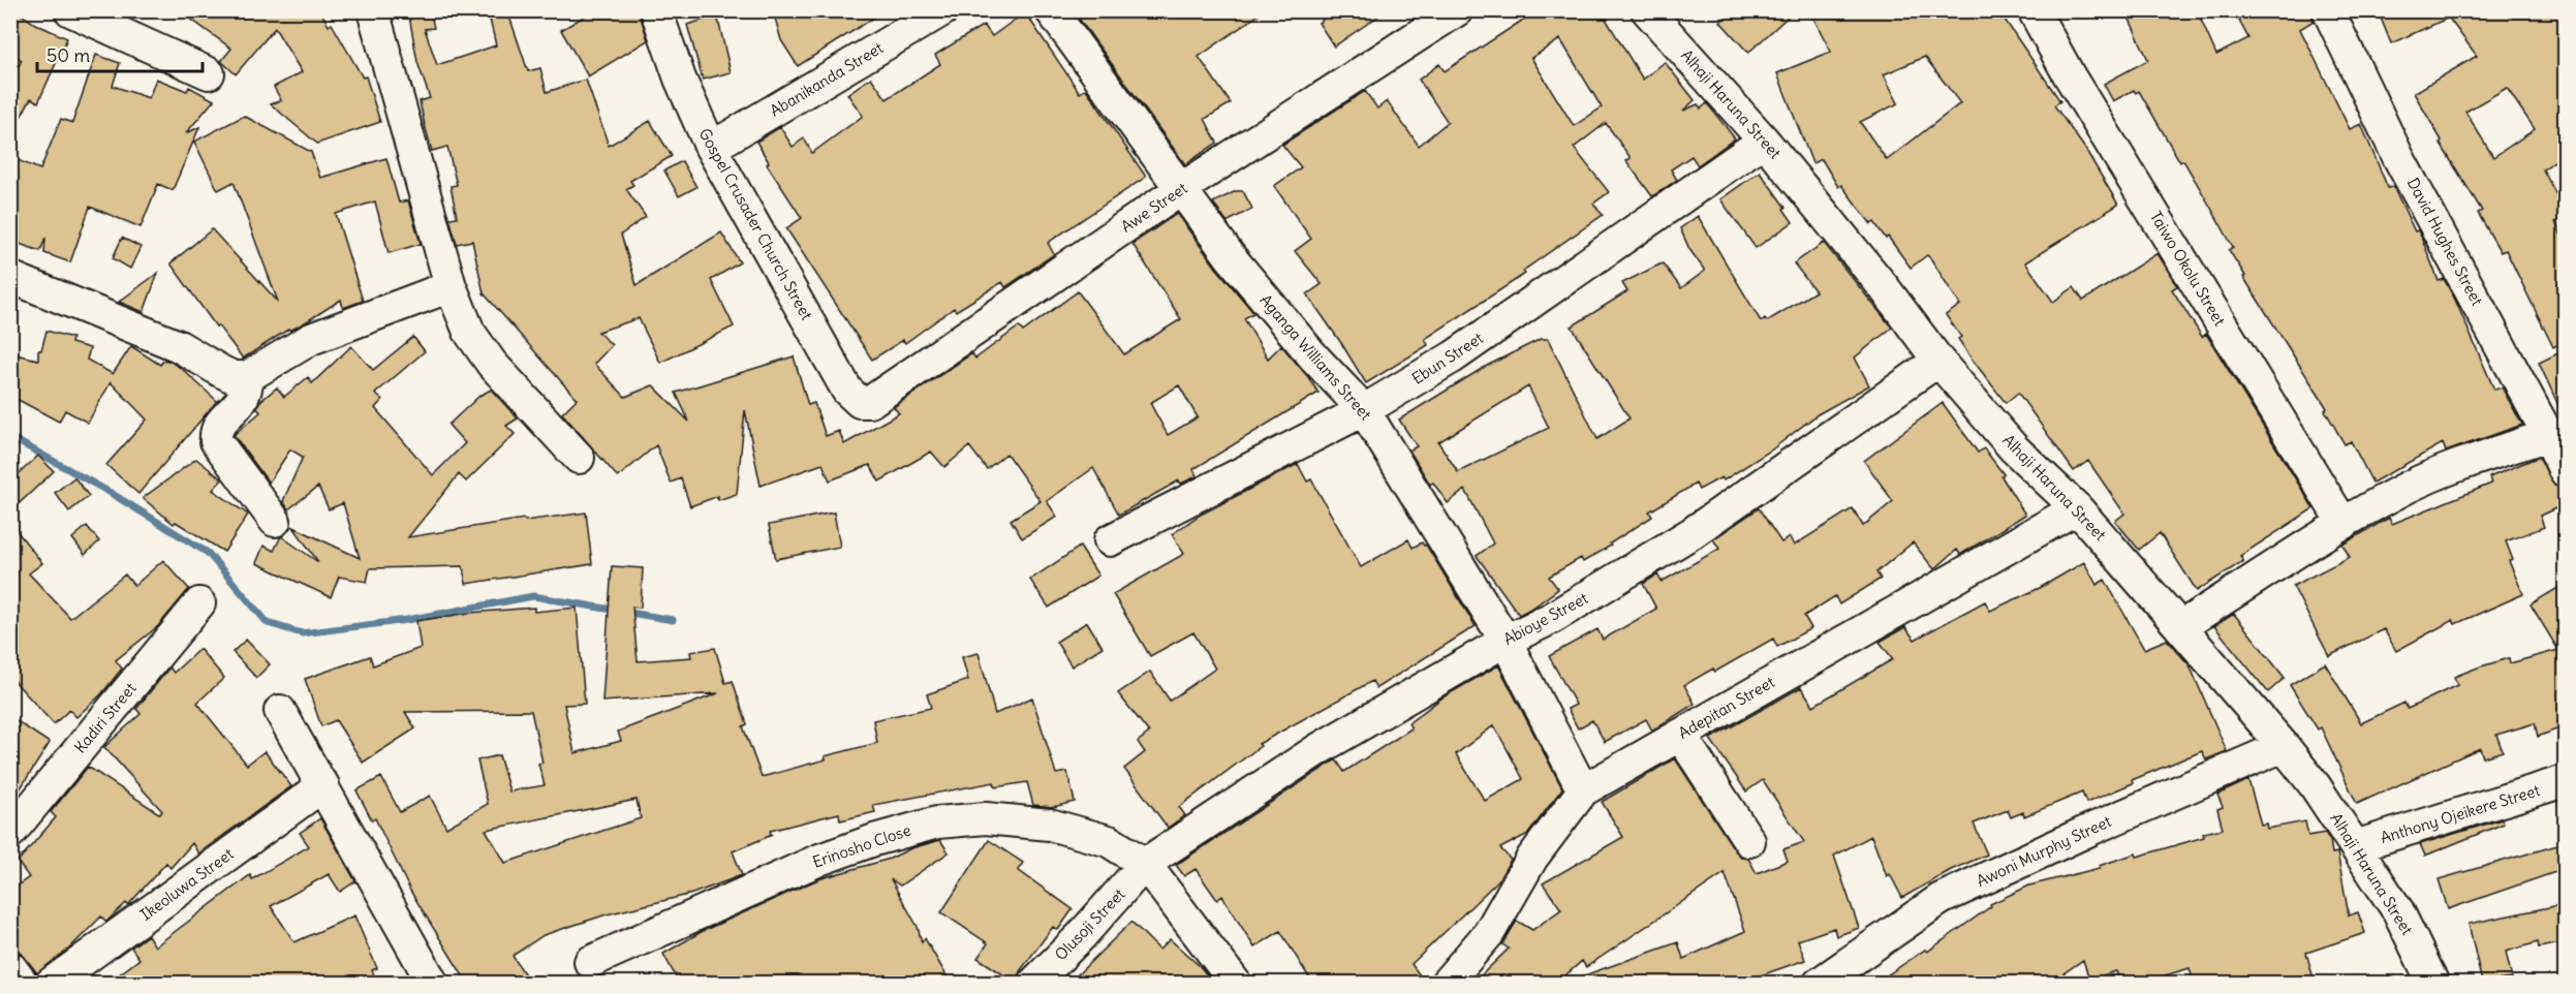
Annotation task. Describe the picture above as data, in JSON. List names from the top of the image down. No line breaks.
{"streets":{"street":["Abanikanda Street","Alhaji Haruna Street","Awe Street","Gospel Crusader Church Street","David Hughes Street","Taiwo Okolu Street","Aganga Williams Street","Ebun Street","Abioye Street","Adepitan Street","Kadiri Street","Anthony Ojeikere Street","Erinosho Close","Awoni Murphy Street","Ikeoluwa Street","Olusoji Street"]},"crossings":[["Abanikanda Street","Gospel Crusader Church Street"],["Alhaji Haruna Street","Ebun Street"],["Alhaji Haruna Street","Abioye Street"],["Alhaji Haruna Street","Adepitan Street"],["Alhaji Haruna Street","Anthony Ojeikere Street"],["Alhaji Haruna Street","Awoni Murphy Street"],["Awe Street","Gospel Crusader Church Street"],["Awe Street","Aganga Williams Street"],["Aganga Williams Street","Ebun Street"],["Aganga Williams Street","Abioye Street"],["Aganga Williams Street","Adepitan Street"],["Abioye Street","Erinosho Close"],["Abioye Street","Olusoji Street"],["Erinosho Close","Olusoji Street"]],"scale_bar":"50 m"}
